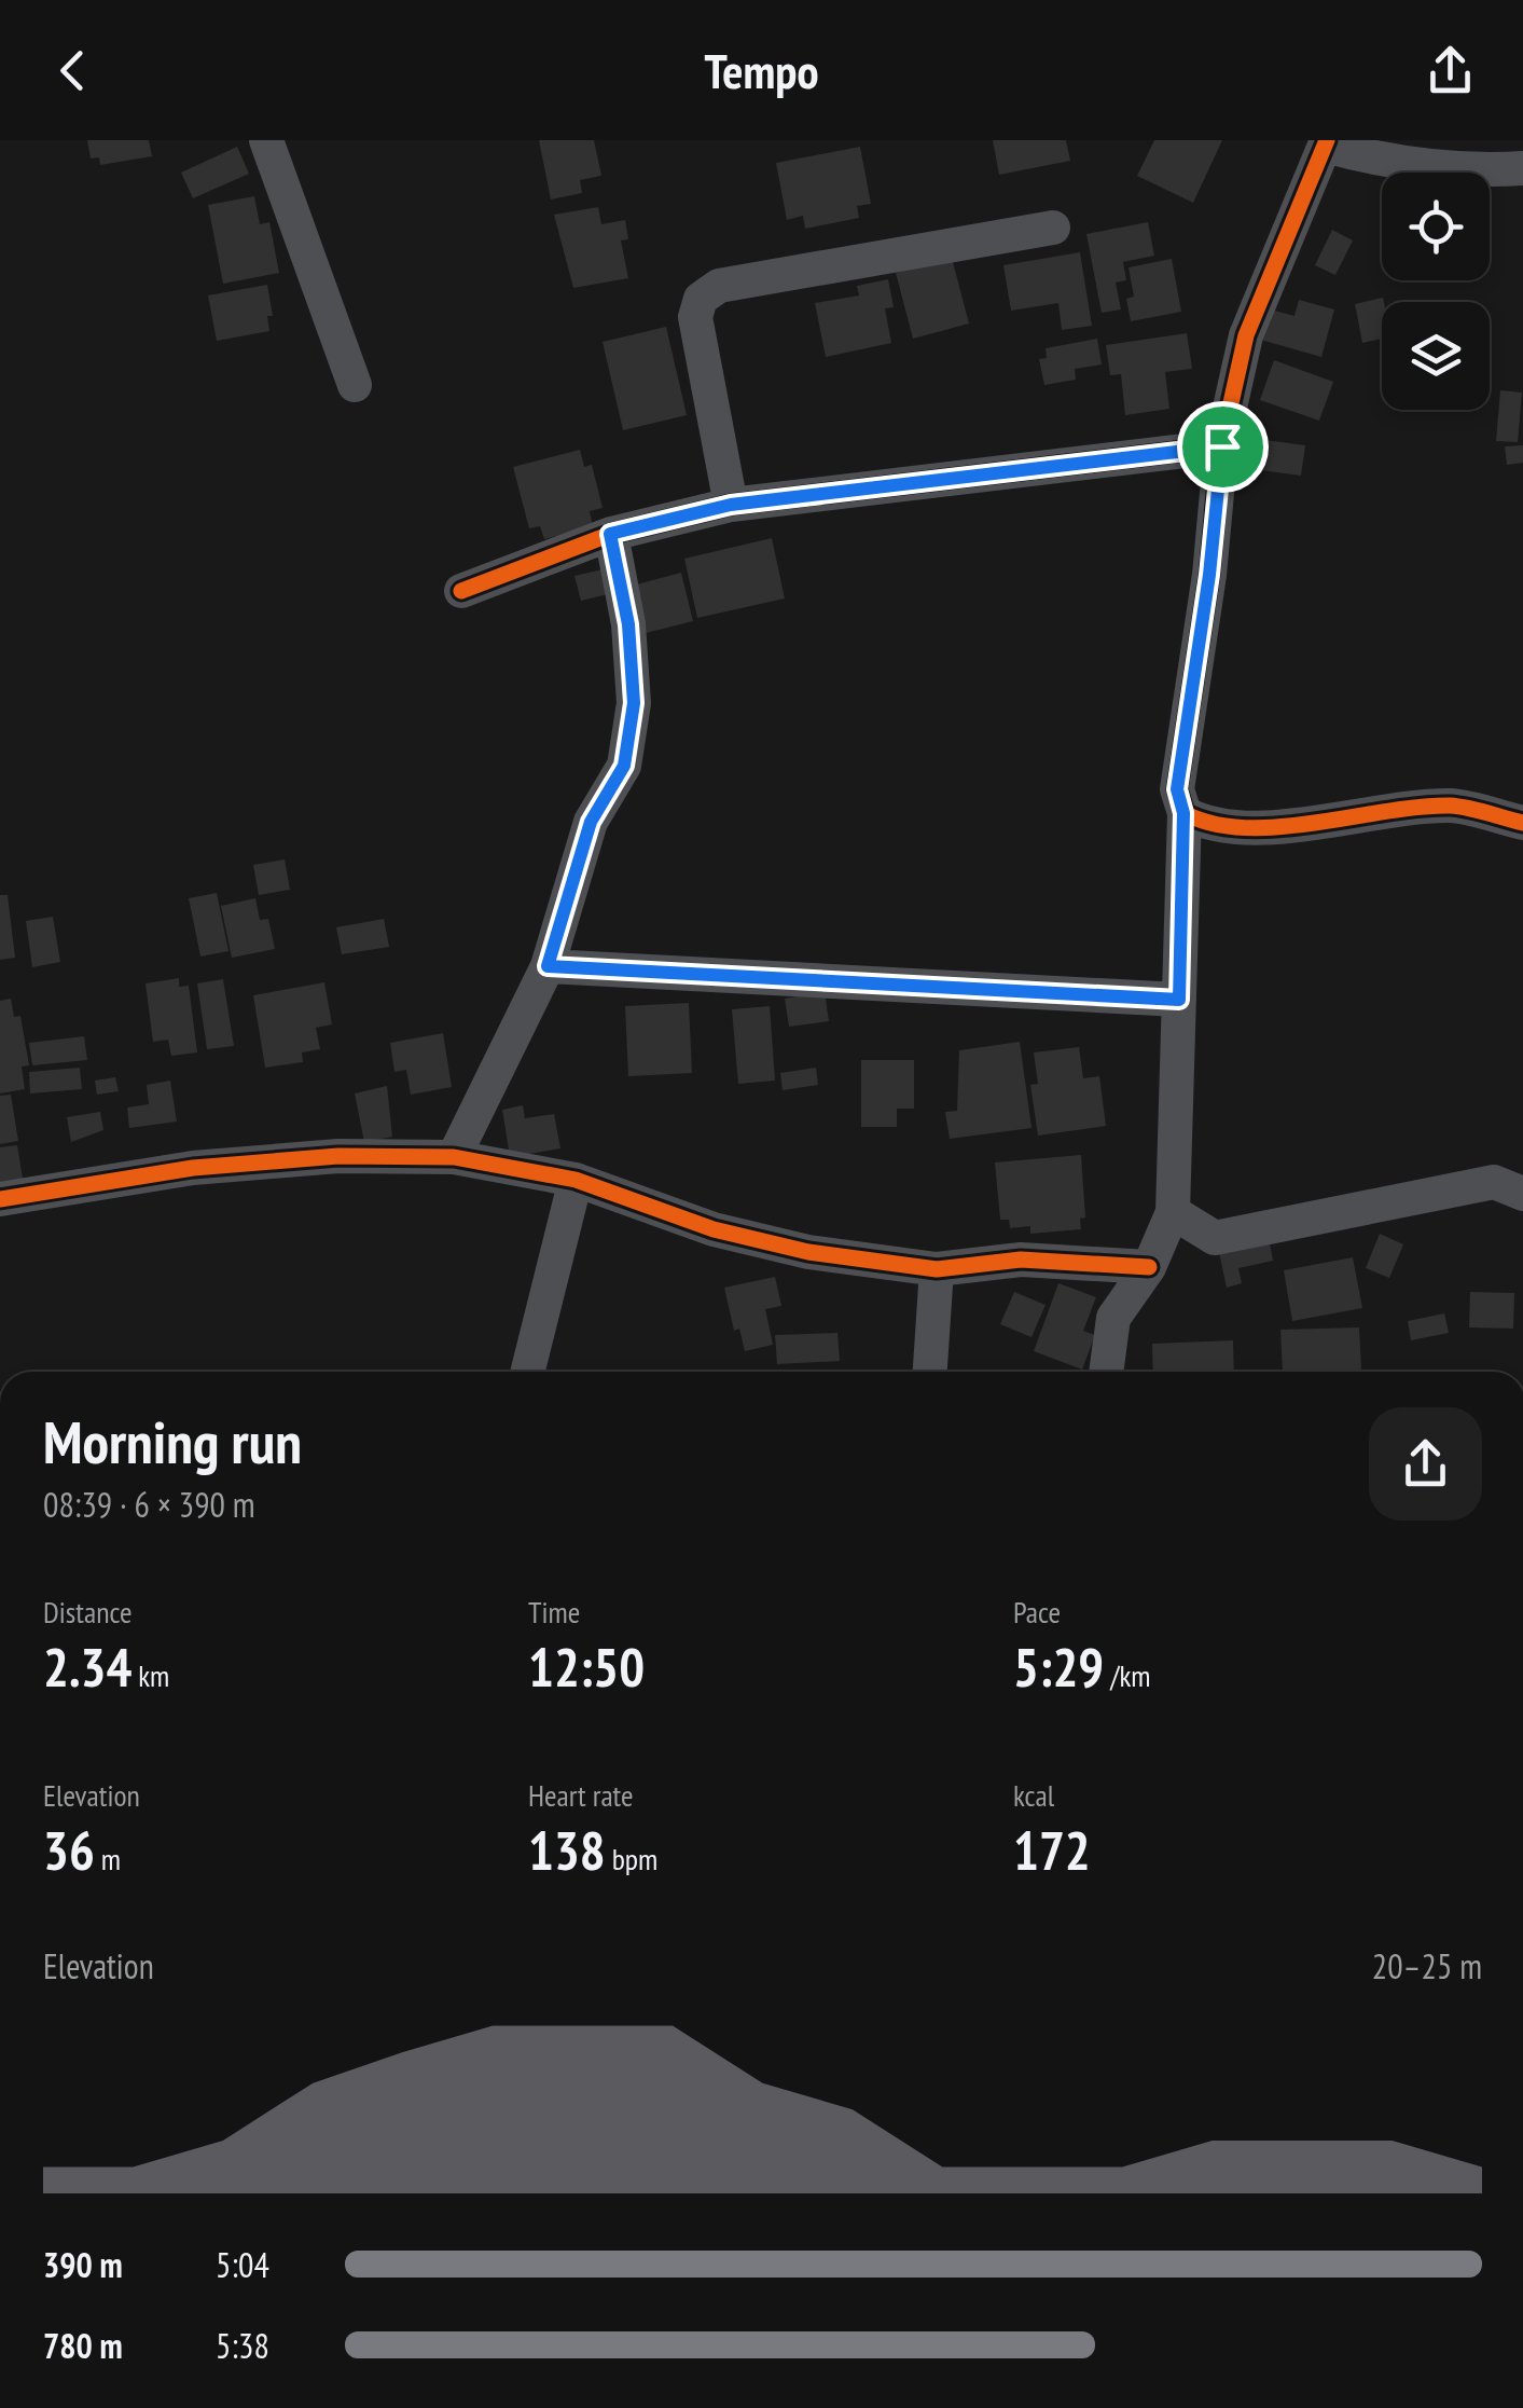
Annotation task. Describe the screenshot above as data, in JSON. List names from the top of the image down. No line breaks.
{"page":{"header":"Tempo","heading":["Morning run","08:39 · 6 × 390 m"],"stats":[["Distance","2.34 km"],["Time","12:50"],["Pace","5:29 /km"],["Elevation","36 m"],["Heart rate","138 bpm"],["kcal","172"]],"chart":["Elevation","20–25 m"],"list":[{"name":"390 m","note":"5:04"},{"name":"780 m","note":"5:38"}]}}
